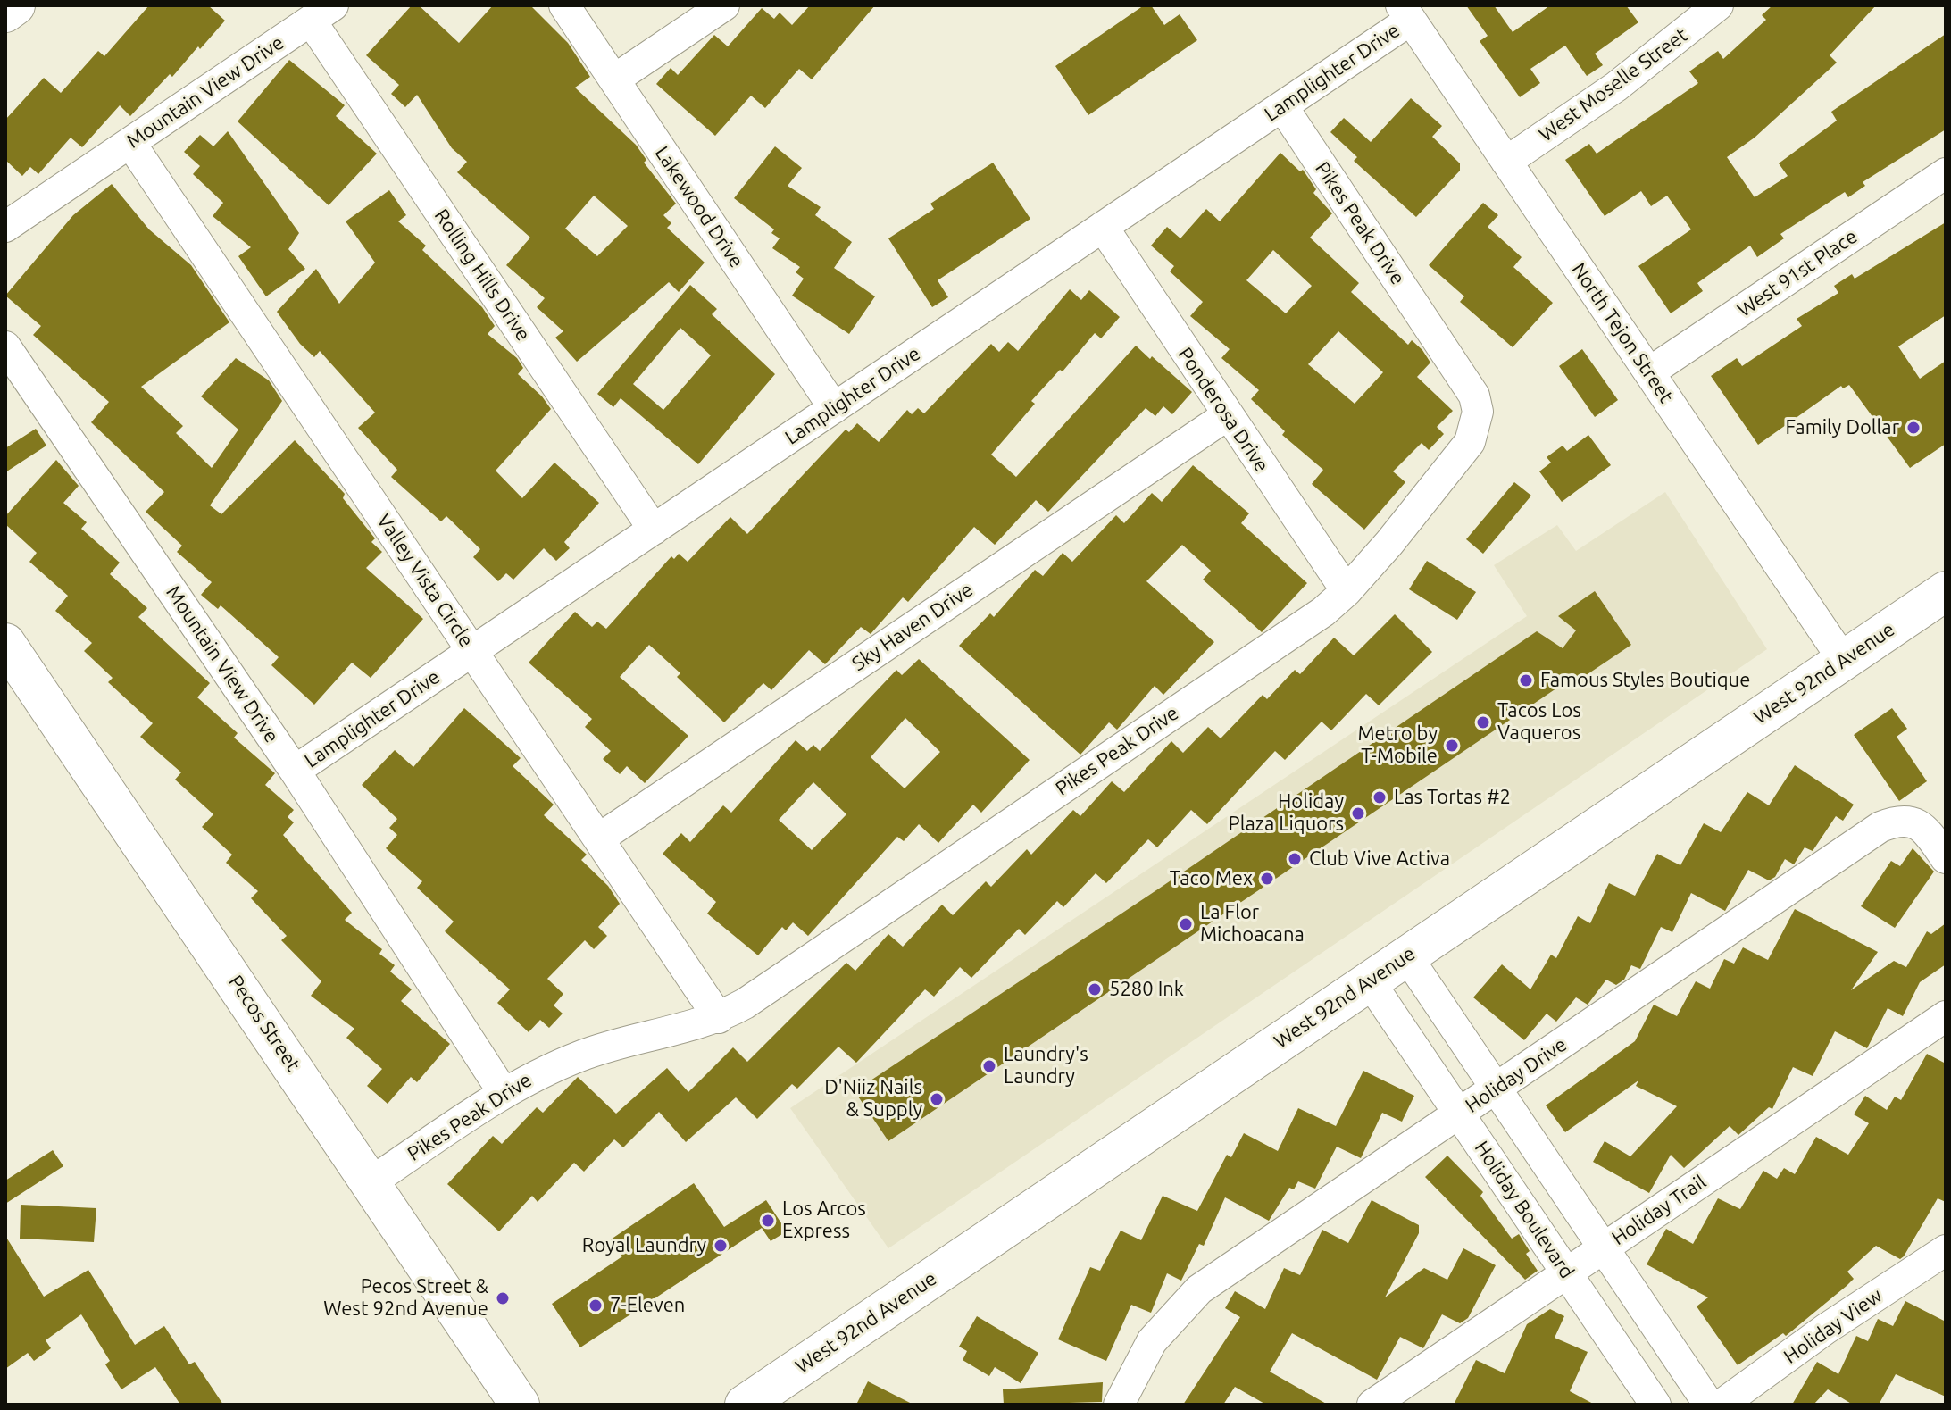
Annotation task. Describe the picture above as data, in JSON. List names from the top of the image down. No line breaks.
{"streets":{"main road":["West 92nd Avenue","Pecos Street"],"street":["Lamplighter Drive","West Moselle Street","Mountain View Drive","Lakewood Drive","Pikes Peak Drive","West 91st Place","Rolling Hills Drive","North Tejon Street","Ponderosa Drive","Valley Vista Circle","Sky Haven Drive","Holiday Drive","Holiday Boulevard","Holiday Trail","Holiday View"]},"crossings":[["Lamplighter Drive","Mountain View Drive"],["Lamplighter Drive","Lakewood Drive"],["Lamplighter Drive","Pikes Peak Drive"],["Lamplighter Drive","Rolling Hills Drive"],["Lamplighter Drive","North Tejon Street"],["Lamplighter Drive","Ponderosa Drive"],["Lamplighter Drive","Valley Vista Circle"],["West Moselle Street","North Tejon Street"],["Mountain View Drive","Pikes Peak Drive"],["Mountain View Drive","Rolling Hills Drive"],["Mountain View Drive","Valley Vista Circle"],["Pikes Peak Drive","Ponderosa Drive"],["Pikes Peak Drive","Valley Vista Circle"],["Pikes Peak Drive","Pecos Street"],["West 91st Place","North Tejon Street"],["North Tejon Street","West 92nd Avenue"],["Ponderosa Drive","Sky Haven Drive"],["Valley Vista Circle","Sky Haven Drive"],["West 92nd Avenue","Holiday Boulevard"],["Holiday Drive","Holiday Boulevard"],["Holiday Boulevard","Holiday Trail"]],"places":["Family Dollar","Famous Styles Boutique","Tacos Los Vaqueros","Metro by T-Mobile","Las Tortas #2","Holiday Plaza Liquors","Club Vive Activa","Taco Mex","La Flor Michoacana","5280 Ink","Laundry's Laundry","D'Niiz Nails & Supply","Los Arcos Express","Royal Laundry","Pecos Street & West 92nd Avenue","7-Eleven"]}
